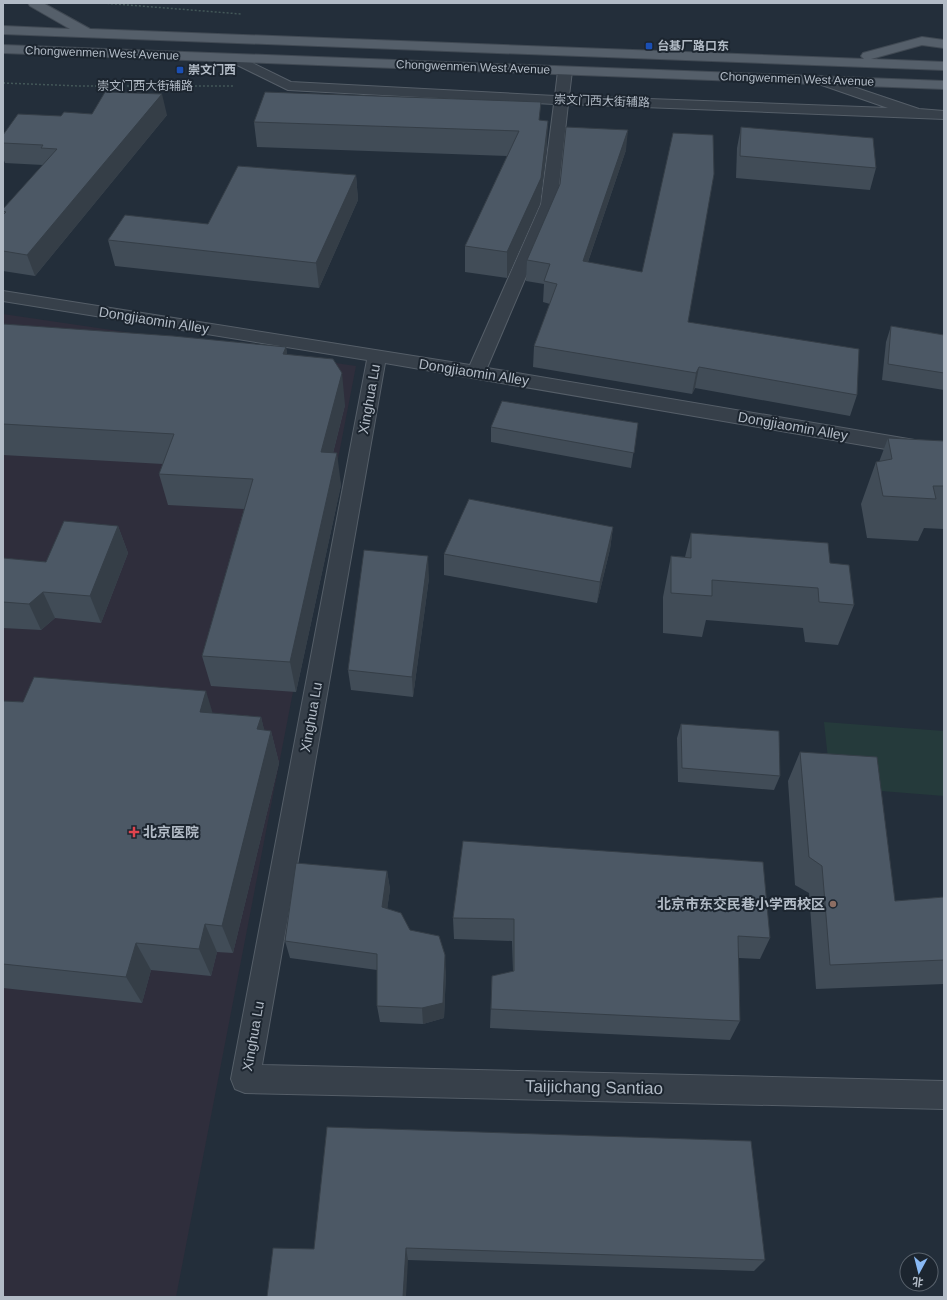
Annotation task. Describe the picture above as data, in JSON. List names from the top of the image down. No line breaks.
{"streets":{"main road":["Chongwenmen West Avenue"],"street":["崇文门西大街辅路","Dongjiaomin Alley","Xinghua Lu","Taijichang Santiao"]},"crossings":[["Chongwenmen West Avenue","崇文门西大街辅路"],["Dongjiaomin Alley","Xinghua Lu"],["Xinghua Lu","Taijichang Santiao"]],"places":{"transit":["台基厂路口东","崇文门西"],"health":["北京医院"],"other":["北京市东交民巷小学西校区"]},"north":"bottom"}
